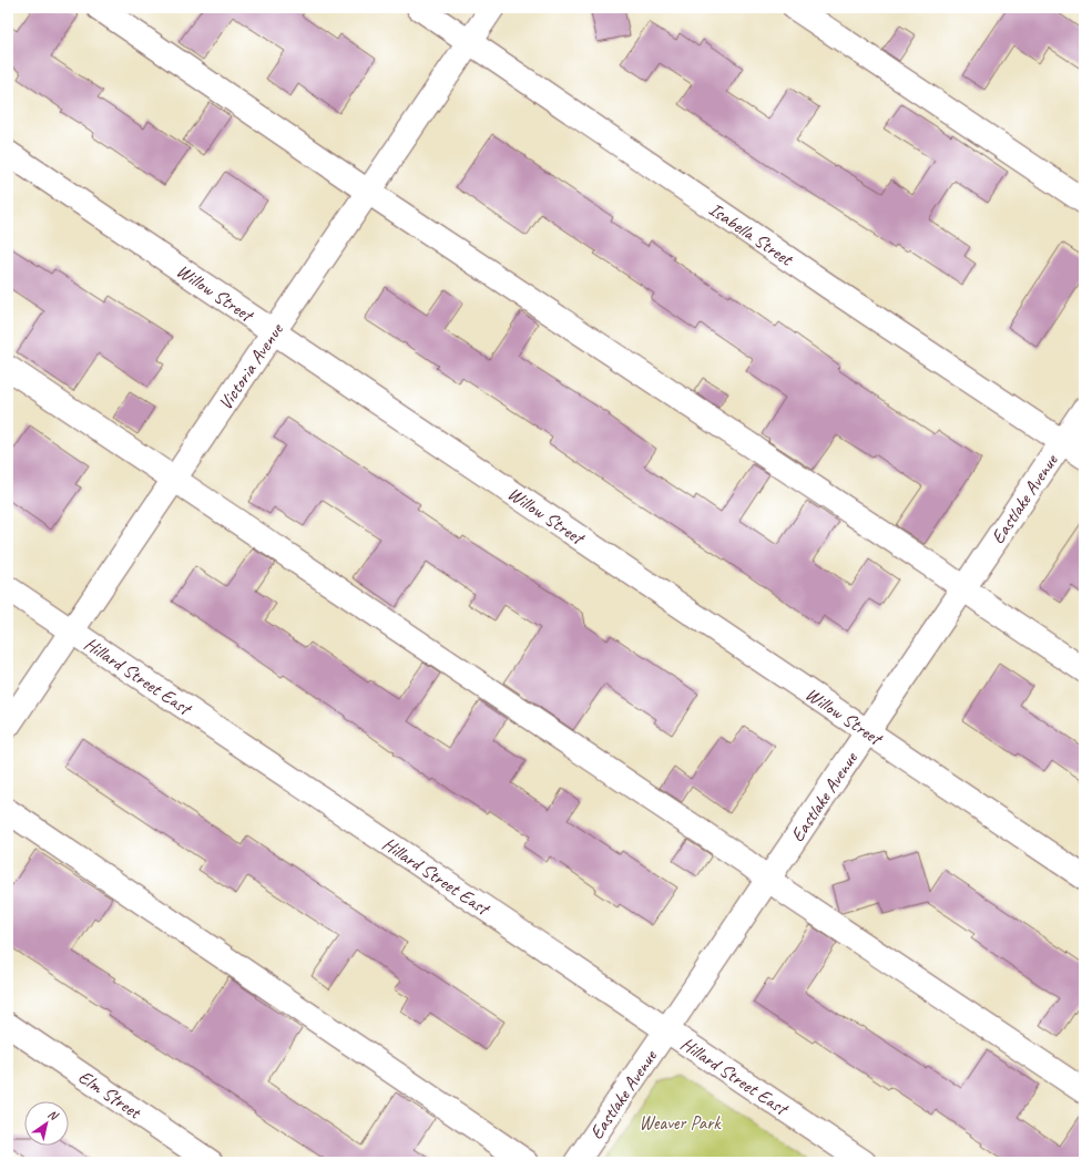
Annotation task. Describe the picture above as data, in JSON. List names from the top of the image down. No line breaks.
{"streets":{"street":["Isabella Street","Willow Street","Victoria Avenue","Eastlake Avenue","Hillard Street East","Elm Street"]},"crossings":[["Isabella Street","Victoria Avenue"],["Isabella Street","Eastlake Avenue"],["Willow Street","Victoria Avenue"],["Willow Street","Eastlake Avenue"],["Victoria Avenue","Hillard Street East"],["Eastlake Avenue","Hillard Street East"]],"parks":["Weaver Park"],"north":"top right"}
